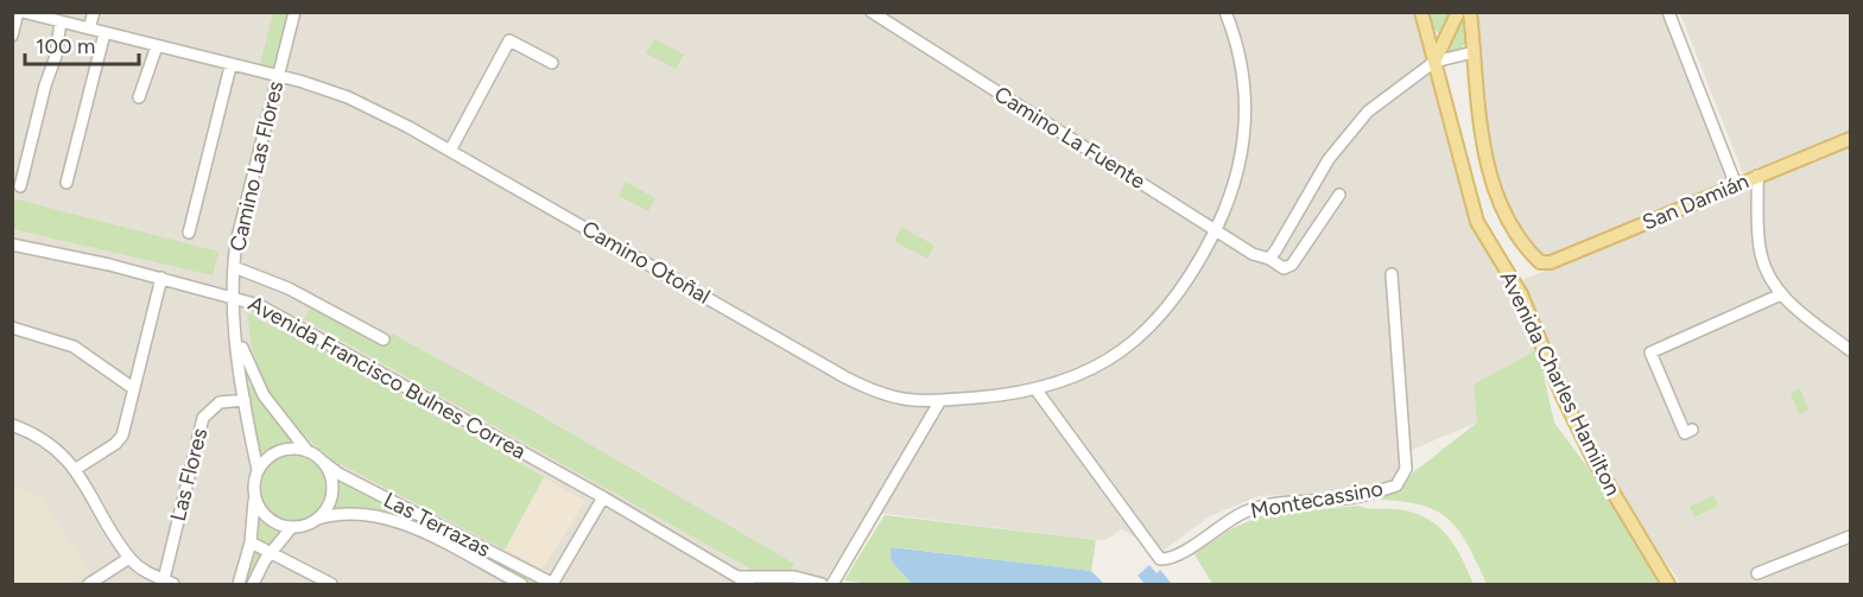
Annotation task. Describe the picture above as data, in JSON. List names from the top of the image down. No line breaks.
{"streets":{"main road":["San Damián","Avenida Charles Hamilton"],"street":["Camino La Fuente","Camino Las Flores","Camino Otoñal","Avenida Francisco Bulnes Correa","Las Flores","Montecassino","Las Terrazas"]},"crossings":[["Camino La Fuente","Camino Otoñal"],["Camino Las Flores","Camino Otoñal"],["Camino Las Flores","Avenida Francisco Bulnes Correa"],["Camino Las Flores","Las Flores"],["Camino Las Flores","Las Terrazas"],["San Damián","Avenida Charles Hamilton"],["Camino Otoñal","Montecassino"]],"scale_bar":"100 m"}
